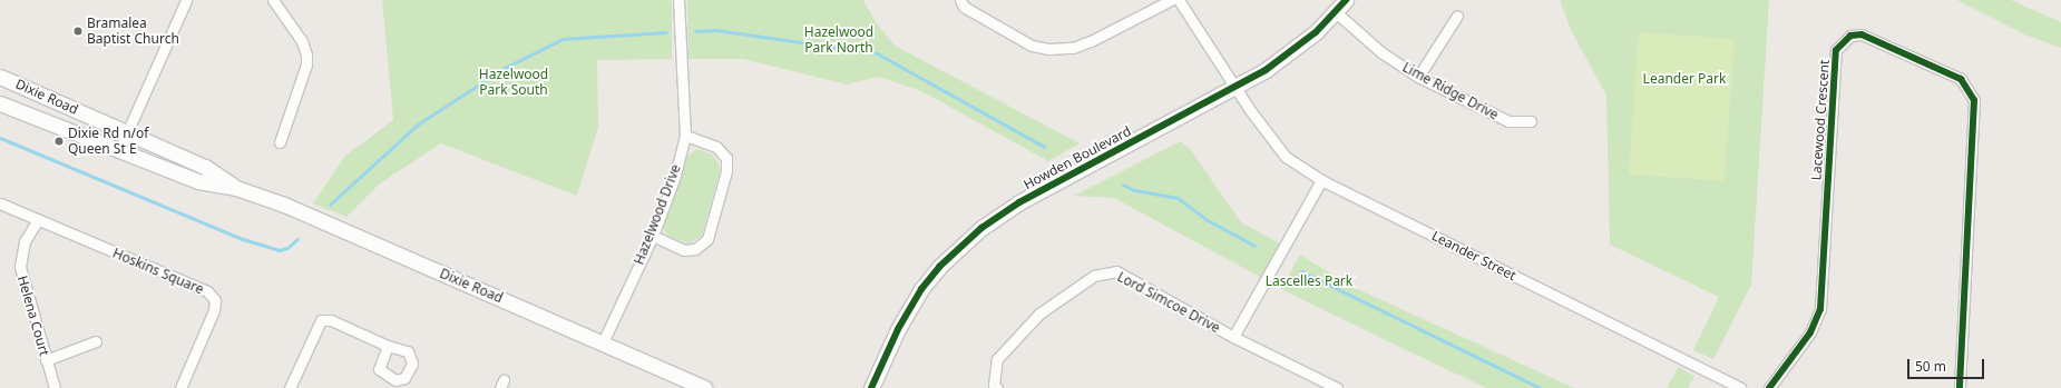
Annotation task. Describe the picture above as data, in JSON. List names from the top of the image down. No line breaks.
{"streets":{"main road":["Dixie Road","Howden Boulevard"],"street":["Lime Ridge Drive","Lacewood Crescent","Hazelwood Drive","Leander Street","Hoskins Square","Lord Simcoe Drive","Helena Court"]},"crossings":[["Lime Ridge Drive","Howden Boulevard"],["Dixie Road","Hazelwood Drive"],["Howden Boulevard","Leander Street"],["Hoskins Square","Helena Court"]],"parks":["Hazelwood Park North","Hazelwood Park South","Leander Park","Lascelles Park"],"places":["Bramalea Baptist Church","Dixie Rd n/of Queen St E"],"scale_bar":"50 m"}
